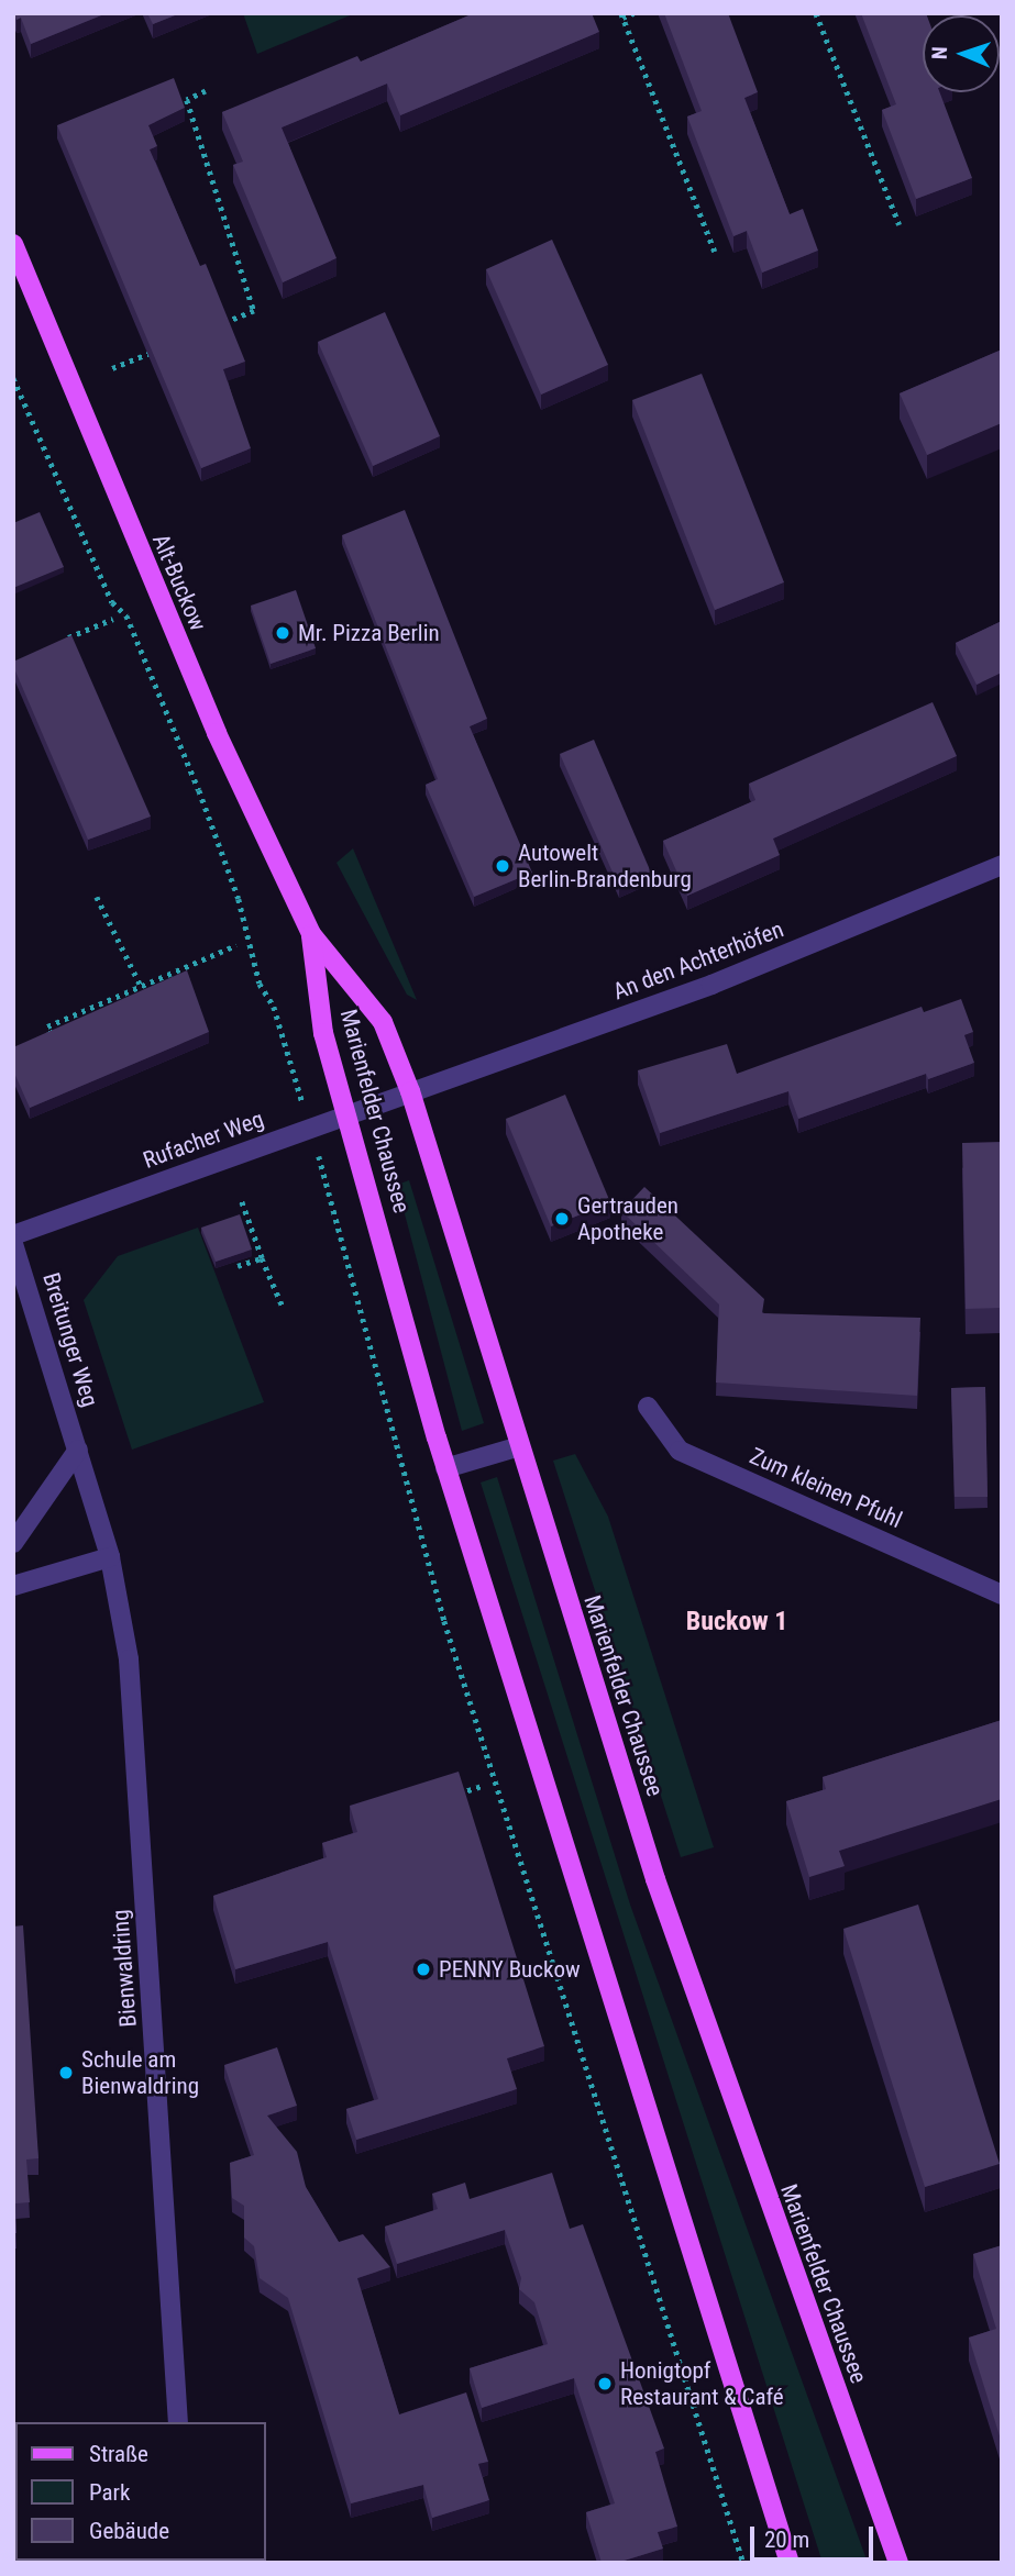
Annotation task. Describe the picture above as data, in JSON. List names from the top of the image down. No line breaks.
{"streets":{"main road":["Alt-Buckow","Marienfelder Chaussee"],"street":["An den Achterhöfen","Rufacher Weg","Breitunger Weg","Zum kleinen Pfuhl","Bienwaldring"]},"crossings":[["Alt-Buckow","Marienfelder Chaussee"],["An den Achterhöfen","Marienfelder Chaussee"],["An den Achterhöfen","Rufacher Weg"],["Marienfelder Chaussee","Rufacher Weg"],["Breitunger Weg","Bienwaldring"]],"districts":["Buckow 1"],"places":["Mr. Pizza Berlin","Autowelt Berlin-Brandenburg","Gertrauden Apotheke","PENNY Buckow","Schule am Bienwaldring","Honigtopf Restaurant & Café"],"legend":["Straße","Park","Gebäude"],"scale_bar":"20 m","north":"left"}
